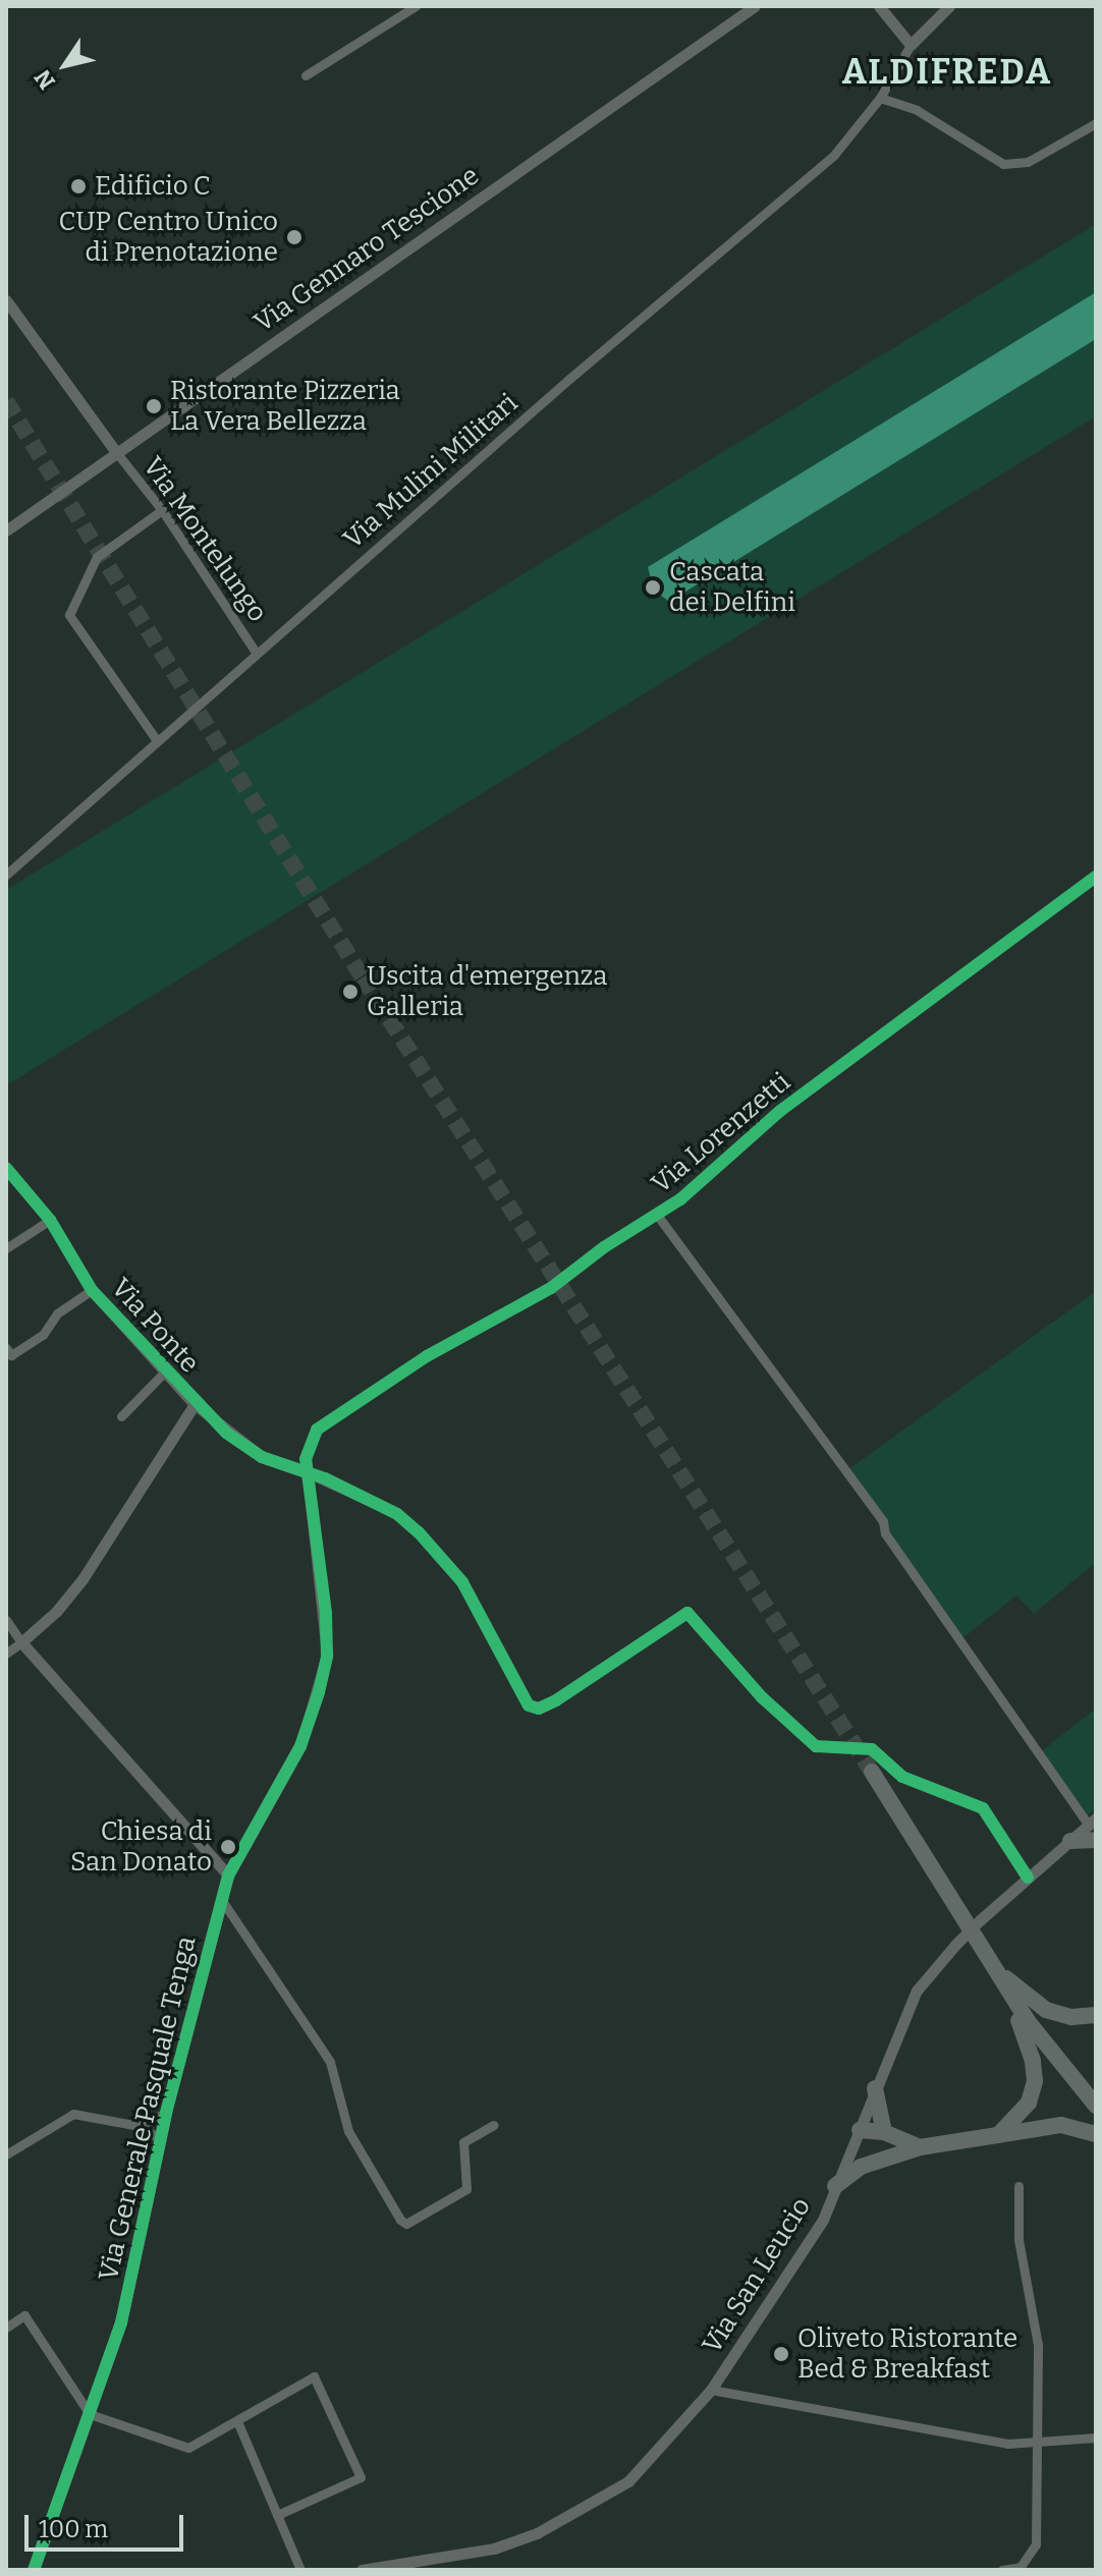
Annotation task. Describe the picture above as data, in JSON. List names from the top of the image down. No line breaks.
{"streets":{"street":["Via Gennaro Tescione","Via Mulini Militari","Via Montelungo","Via Lorenzetti","Via Ponte","Via Generale Pasquale Tenga","Via San Leucio"]},"crossings":[["Via Gennaro Tescione","Via Montelungo"],["Via Mulini Militari","Via Montelungo"],["Via Lorenzetti","Via Ponte"],["Via Lorenzetti","Via Generale Pasquale Tenga"],["Via Ponte","Via Generale Pasquale Tenga"]],"districts":["ALDIFREDA"],"places":["Edificio C","CUP Centro Unico di Prenotazione","Ristorante Pizzeria La Vera Bellezza","Cascata dei Delfini","Uscita d'emergenza Galleria","Chiesa di San Donato","Oliveto Ristorante Bed & Breakfast"],"scale_bar":"100 m","north":"bottom left"}
